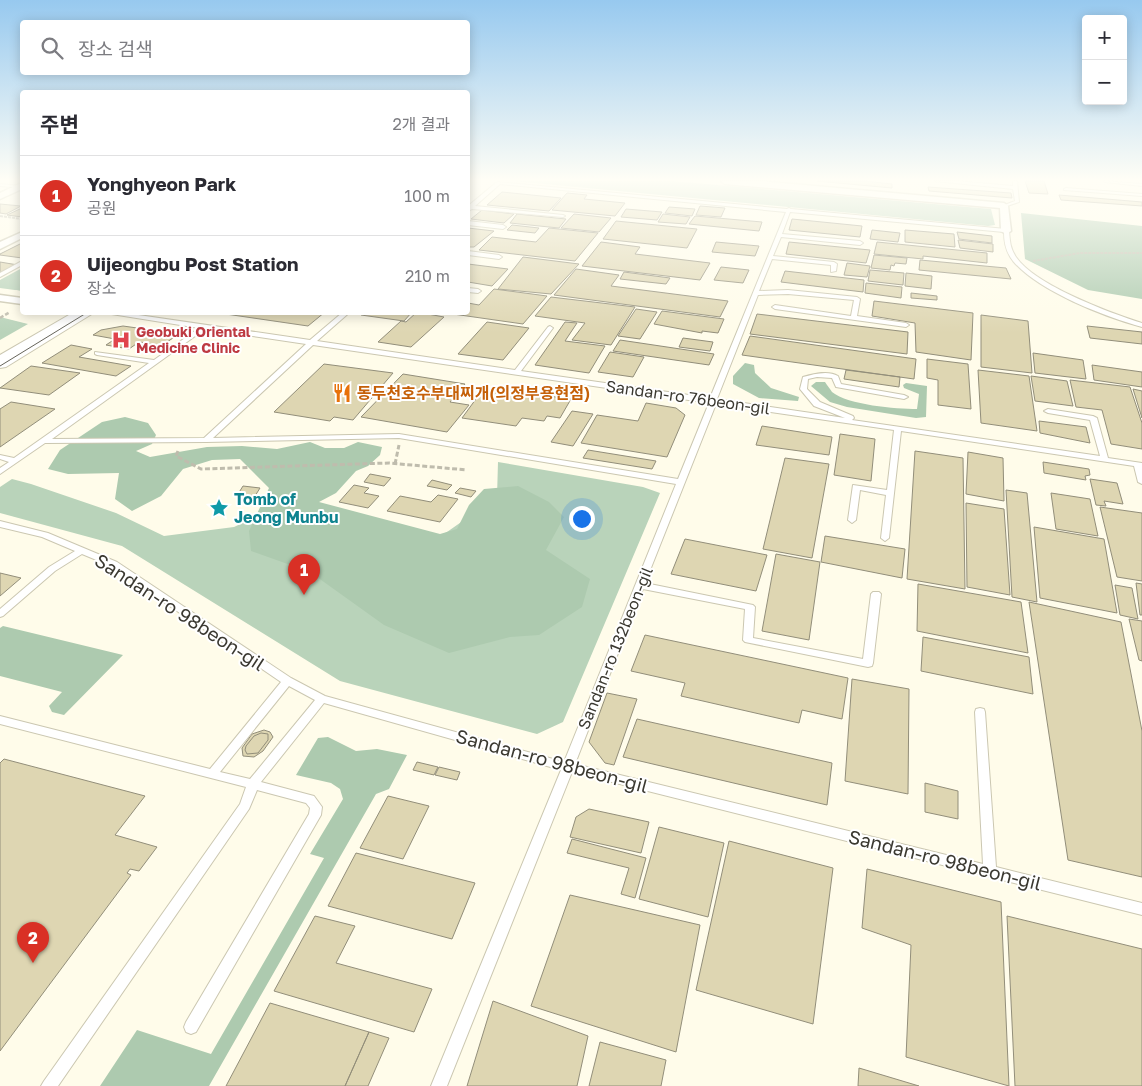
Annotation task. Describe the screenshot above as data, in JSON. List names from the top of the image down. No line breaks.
{"streets":{"lane":["Sandan-ro 76beon-gil","Sandan-ro 98beon-gil","Sandan-ro 132beon-gil"]},"crossings":[["Sandan-ro 76beon-gil","Sandan-ro 132beon-gil"],["Sandan-ro 98beon-gil","Sandan-ro 132beon-gil"]],"places":{"hospital":["Geobuki Oriental Medicine Clinic"],"restaurant":["동두천호수부대찌개(의정부용현점)"],"place":["Tomb of Jeong Munbu"]},"page":{"map_buttons":["+","−"],"search":"장소 검색","heading":["주변","2개 결과"],"list":[{"mark":"1","name":"Yonghyeon Park","note":"공원","value":"100 m"},{"mark":"2","name":"Uijeongbu Post Station","note":"장소","value":"210 m"}],"pins":["1","2"]}}
